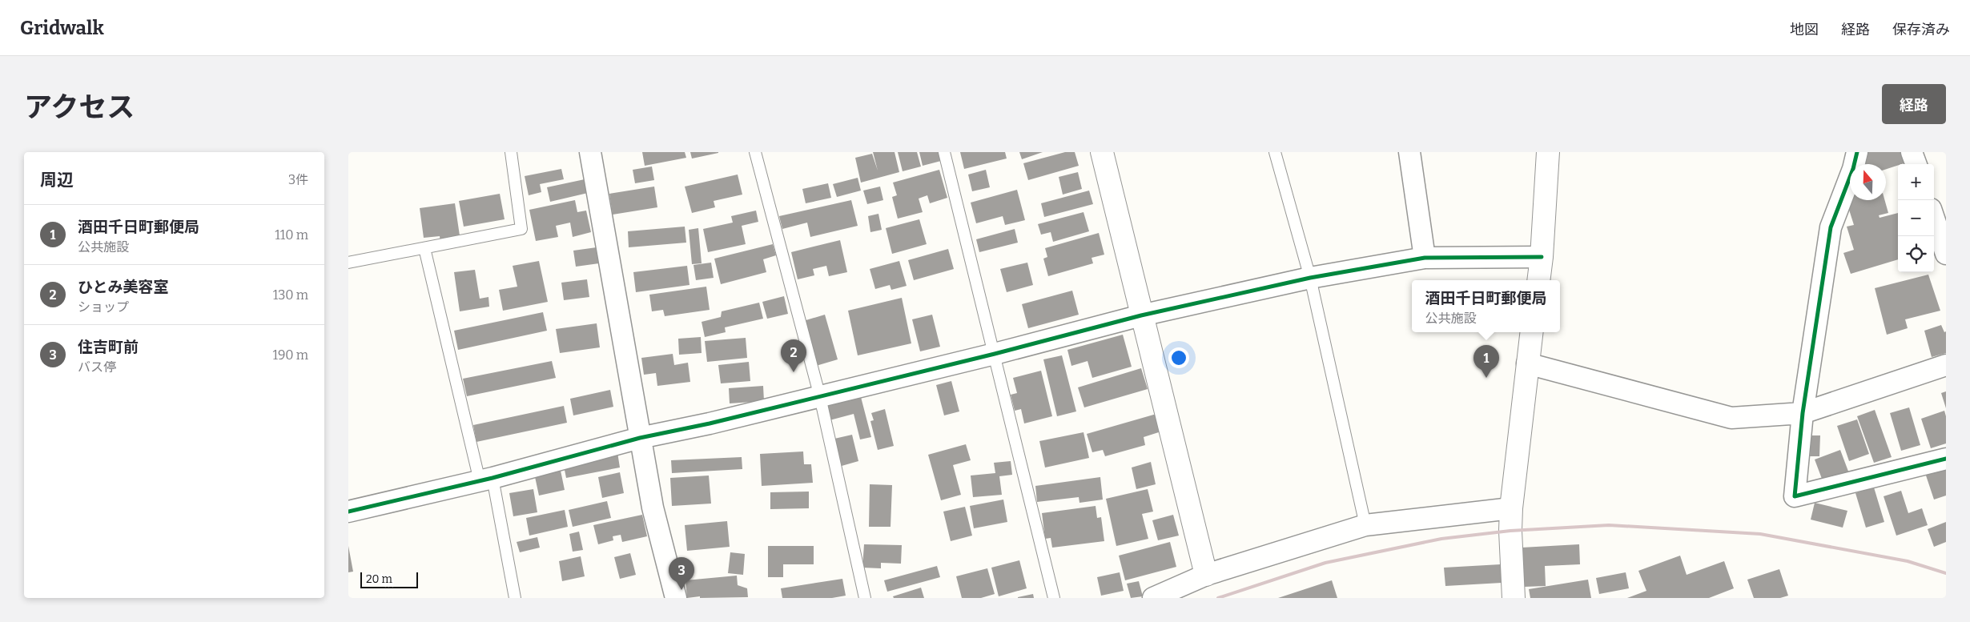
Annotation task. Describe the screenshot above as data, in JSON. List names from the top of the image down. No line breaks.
{"scale_bar":"20 m","north":"top","page":{"header":"Gridwalk","nav":["地図","経路","保存済み"],"title":"アクセス","buttons":"経路","heading":["周辺","3件"],"map_buttons":["+","−"],"list":[{"mark":"1","name":"酒田千日町郵便局","note":"公共施設","value":"110 m"},{"mark":"2","name":"ひとみ美容室","note":"ショップ","value":"130 m"},{"mark":"3","name":"住吉町前","note":"バス停","value":"190 m"}],"popup":["酒田千日町郵便局","公共施設"],"pins":["2","1","3"],"scale":"20 m"}}
